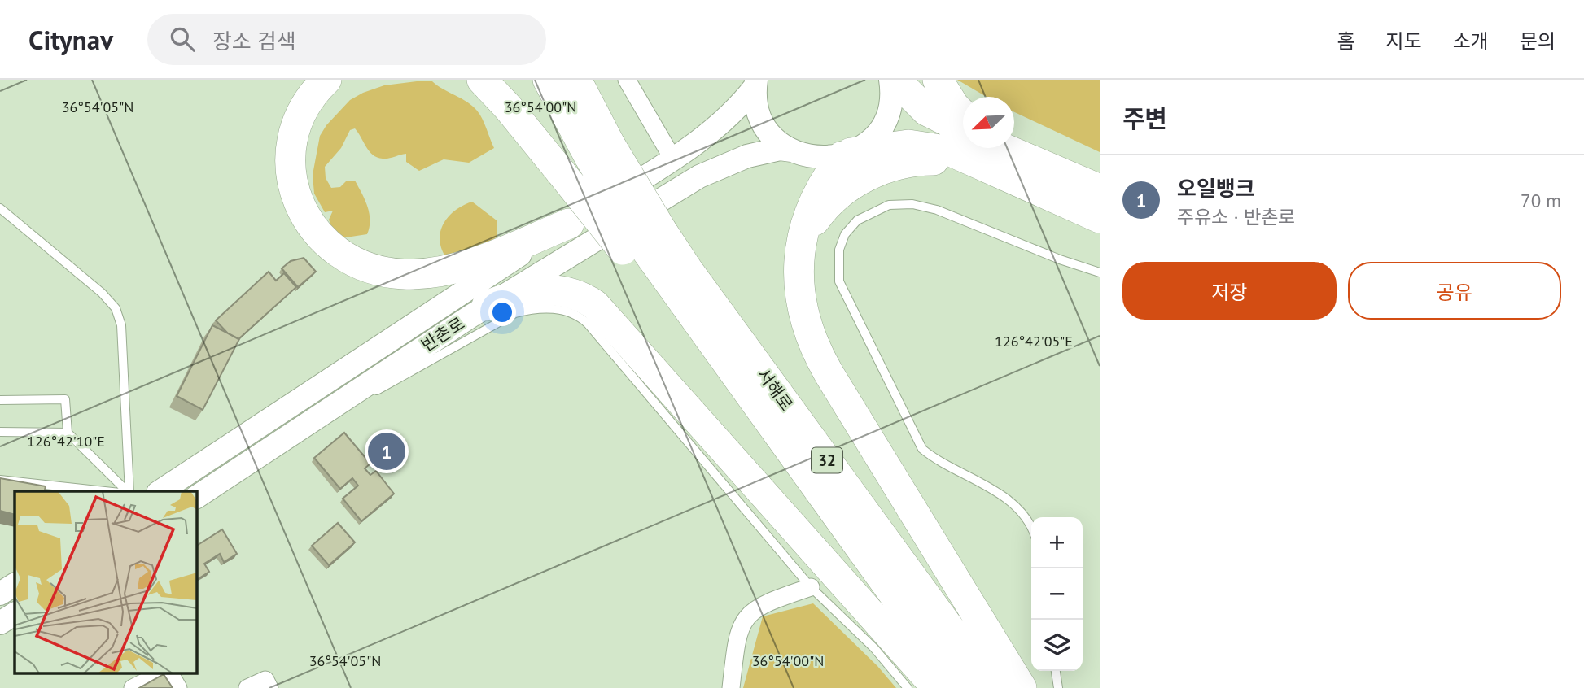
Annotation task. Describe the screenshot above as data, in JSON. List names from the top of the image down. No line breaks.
{"streets":{"highway":["서해로","32"],"main road":["반촌로"]},"north":"bottom left","page":{"header":"Citynav","search":"장소 검색","nav":["홈","지도","소개","문의"],"heading":"주변","list":[{"mark":"1","name":"오일뱅크","note":"주유소 · 반촌로","value":"70 m"}],"buttons":["저장","공유"],"pins":"1","map_buttons":["+","−"]},"coordinates":["36°54'05\"N","36°54'00\"N","126°42'05\"E","126°42'10\"E"]}
